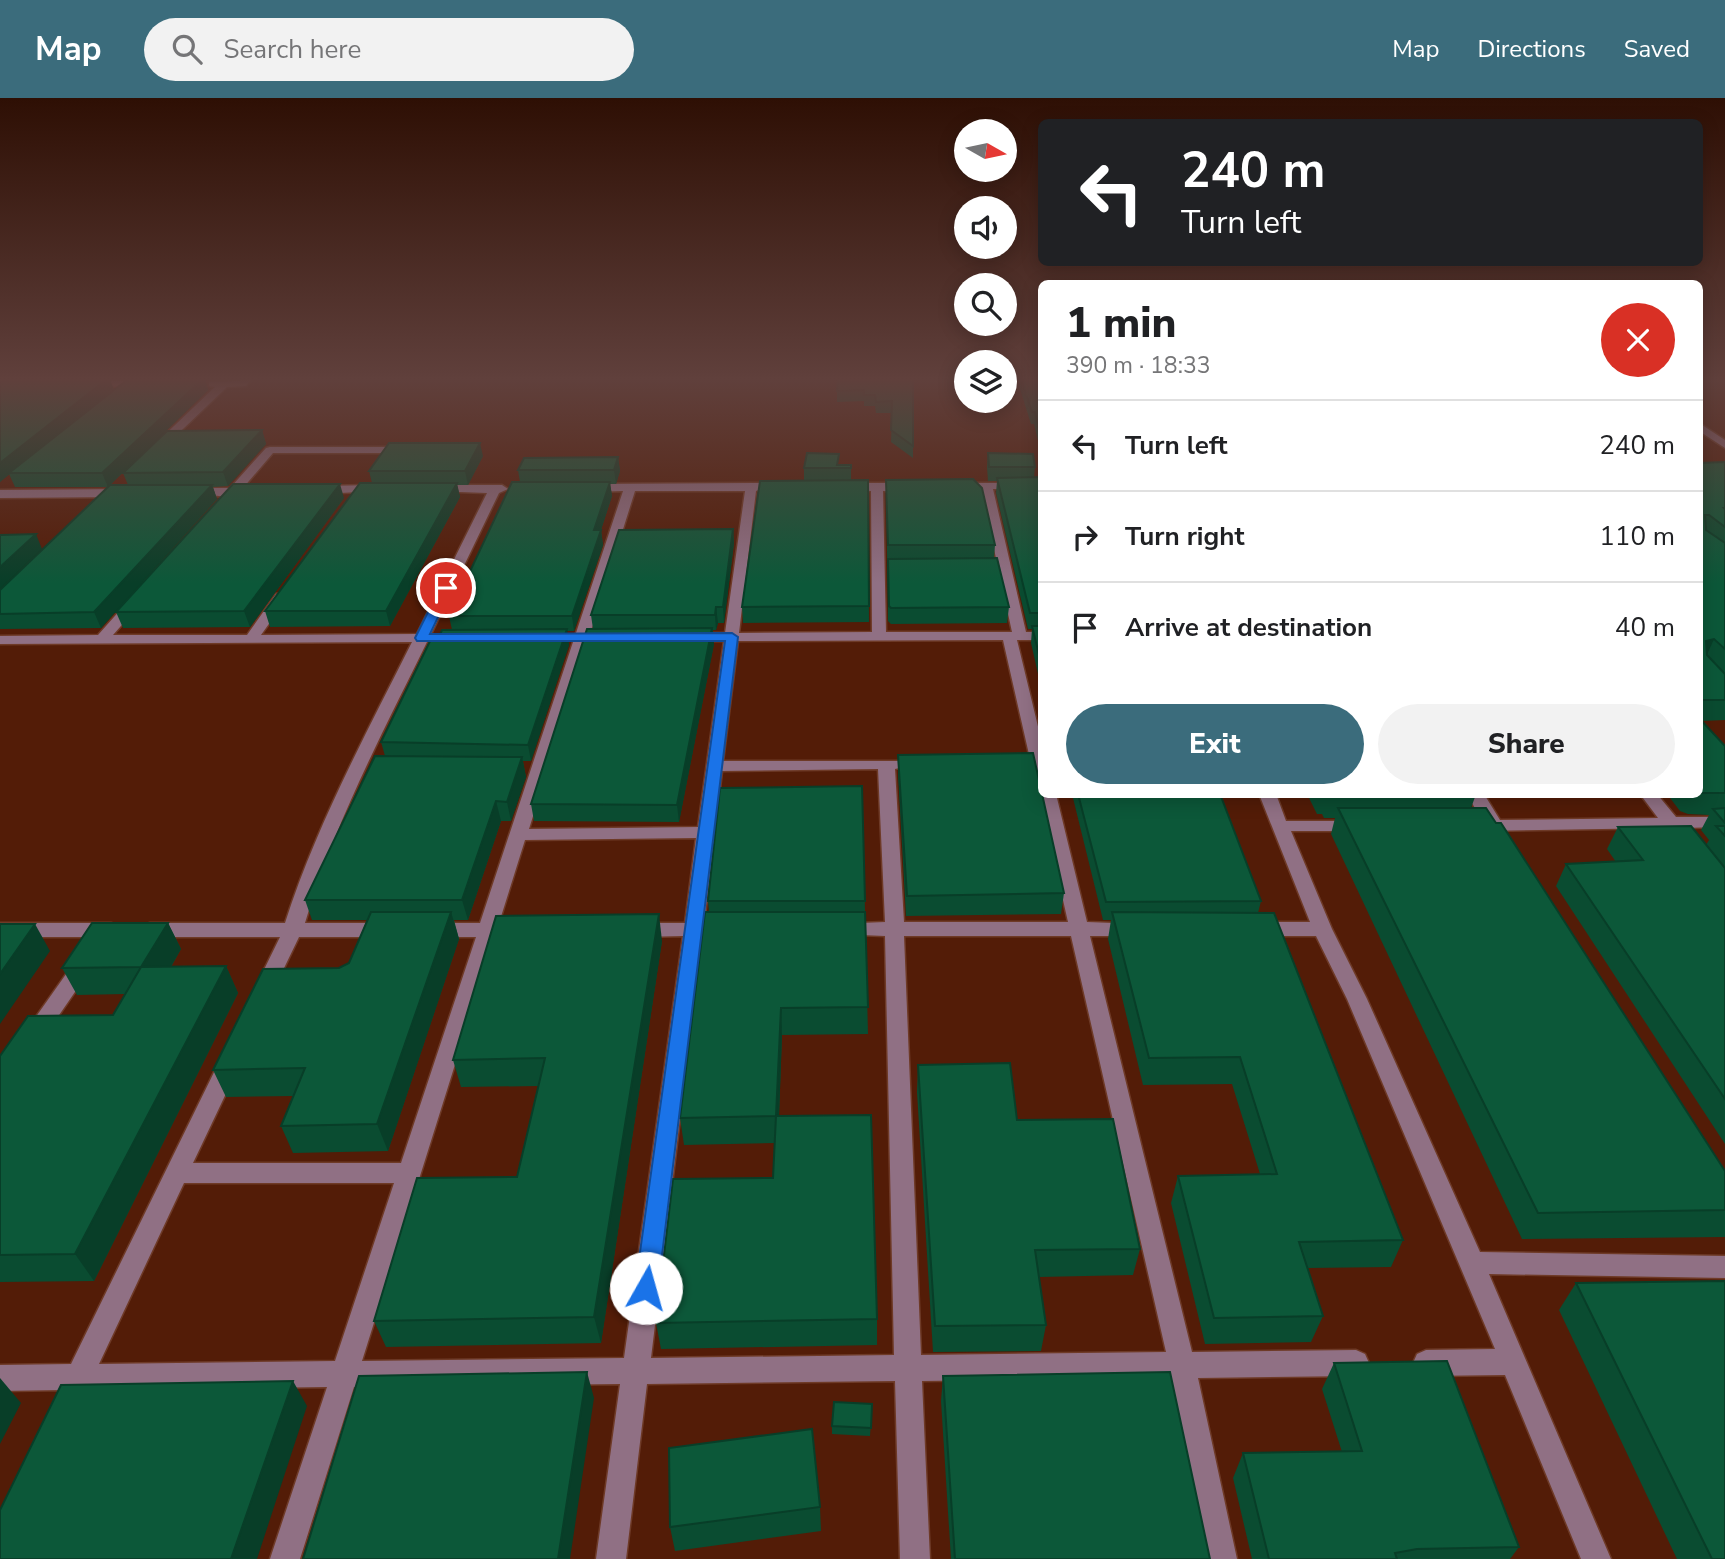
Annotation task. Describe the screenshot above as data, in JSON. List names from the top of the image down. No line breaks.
{"north":"right","page":{"header":"Map","search":"Search here","nav":["Map","Directions","Saved"],"turn":["240 m","Turn left"],"heading":["1 min","390 m · 18:33"],"list":[{"name":"Turn left","value":"240 m"},{"name":"Turn right","value":"110 m"},{"name":"Arrive at destination","value":"40 m"}],"buttons":["Exit","Share"]}}
